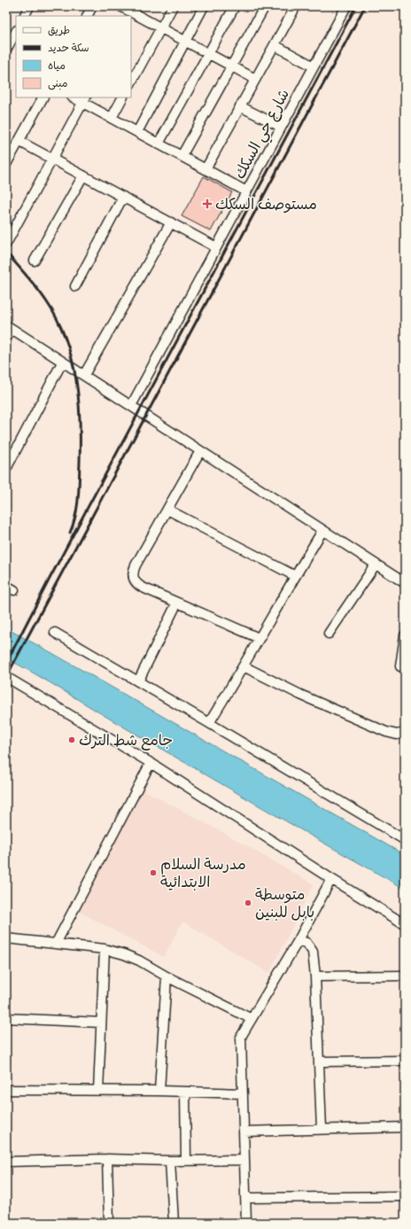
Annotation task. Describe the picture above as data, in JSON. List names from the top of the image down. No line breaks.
{"streets":{"street":["شارع حي السكك"]},"places":{"health":["مستوصف السكك"],"other":["جامع شط الترك","مدرسة السلام الابتدائية","متوسطة بابل للبنين"]},"legend":["طريق","سكة حديد","مياه","مبنى"]}
